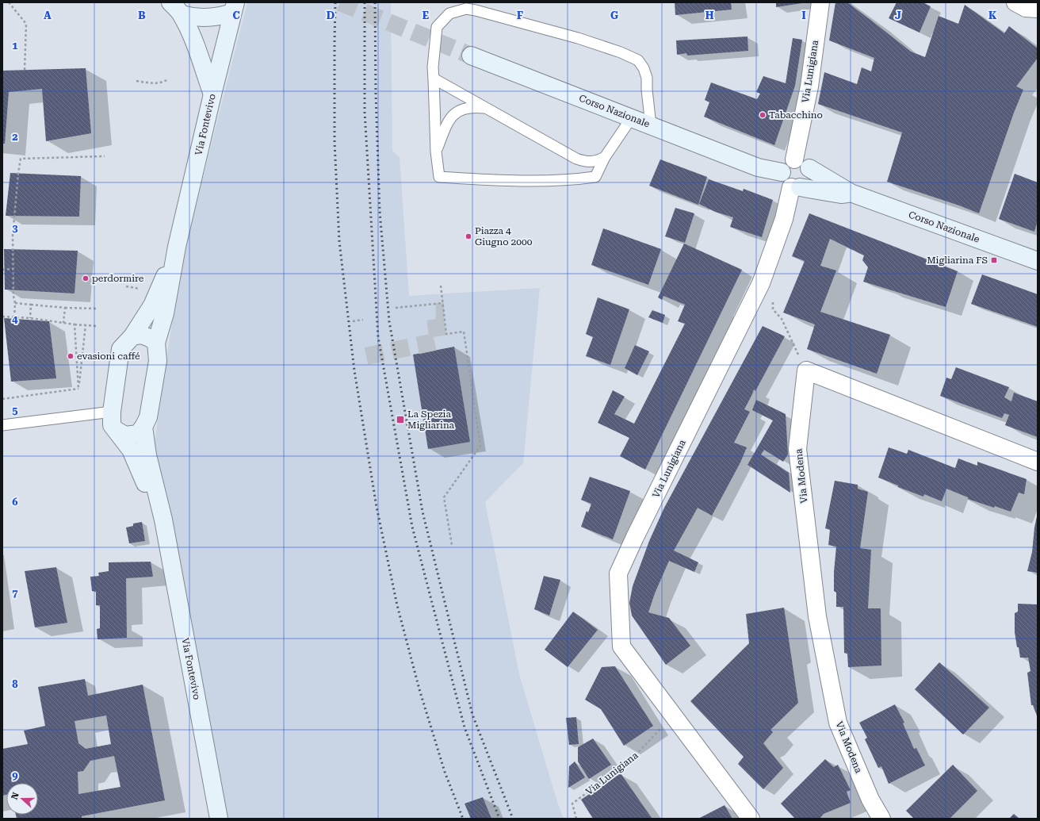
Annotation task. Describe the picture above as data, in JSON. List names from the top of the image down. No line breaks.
{"streets":{"street":["Via Lunigiana","Corso Nazionale","Via Fontevivo","Via Modena"]},"crossings":[["Via Lunigiana","Corso Nazionale"]],"places":{"other":["Tabacchino","Piazza 4 Giugno 2000","perdormire","evasioni caffé"],"transit":["Migliarina FS","La Spezia Migliarina"]},"north":"left","grid":{"columns":["A","B","C","D","E","F","G","H","I","J","K"],"rows":["1","2","3","4","5","6","7","8","9"]}}
